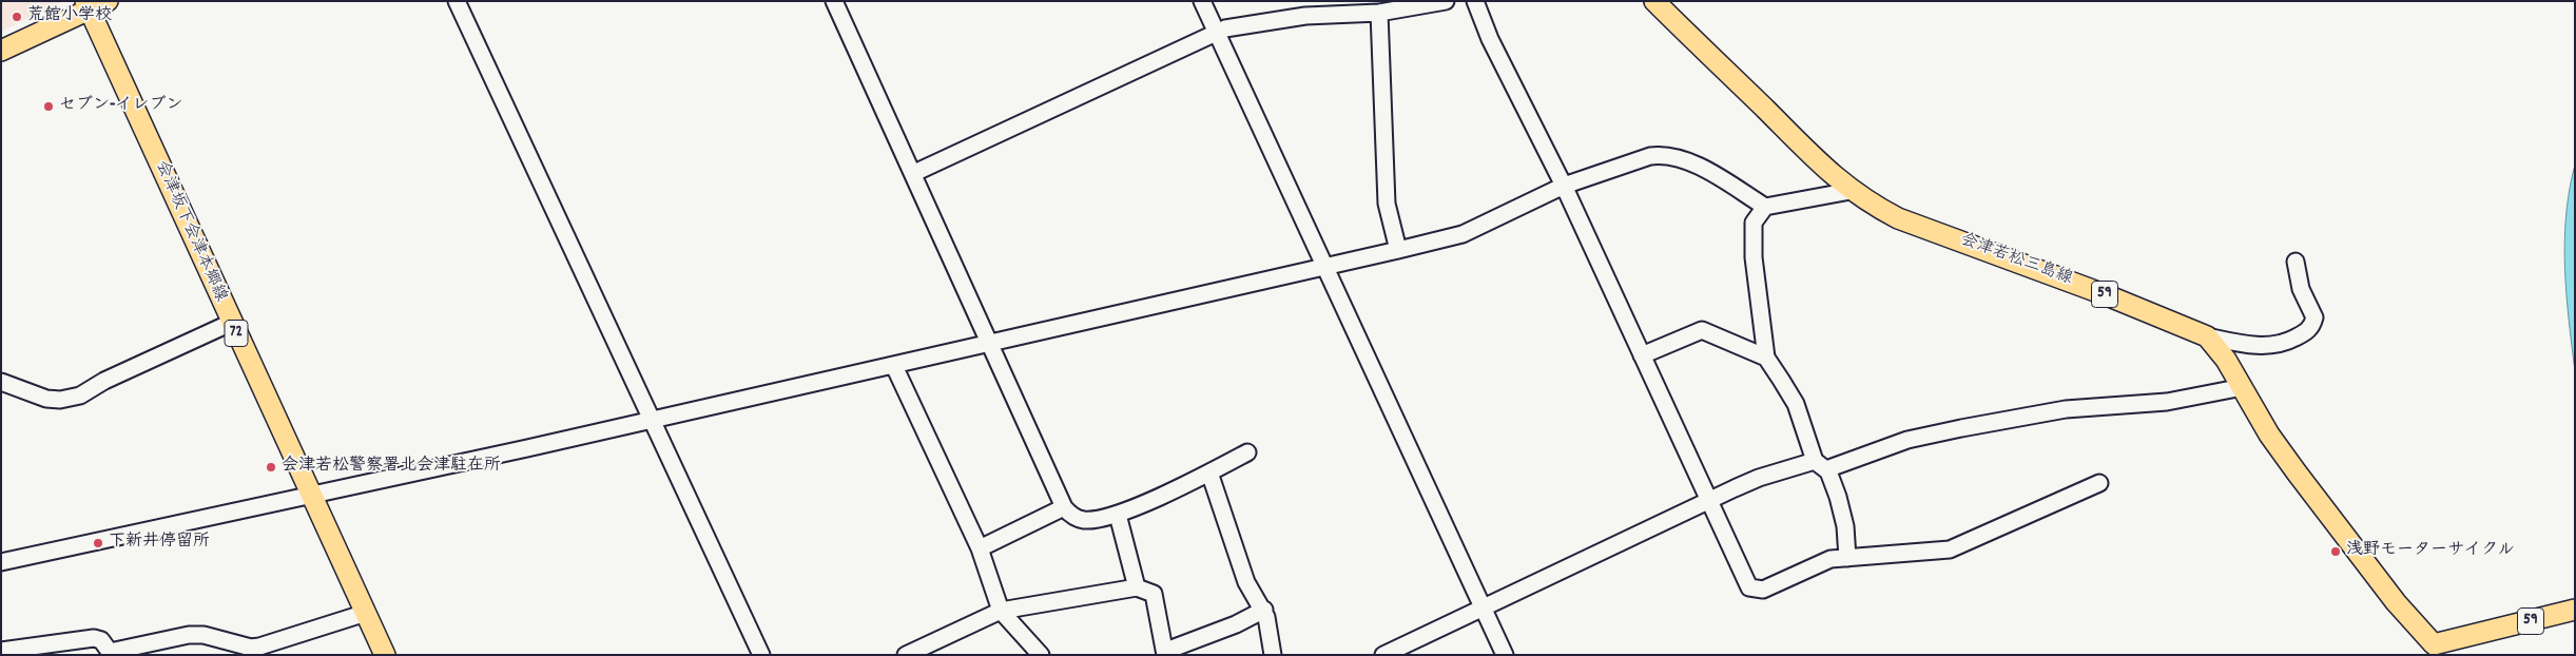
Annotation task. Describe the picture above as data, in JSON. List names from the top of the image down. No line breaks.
{"streets":{"main road":["会津坂下会津本郷線","会津若松三島線","59","72"]},"crossings":[["会津若松三島線","59"]],"places":["荒館小学校","セブン-イレブン","会津若松警察署北会津駐在所","下新井停留所","浅野モーターサイクル"]}
